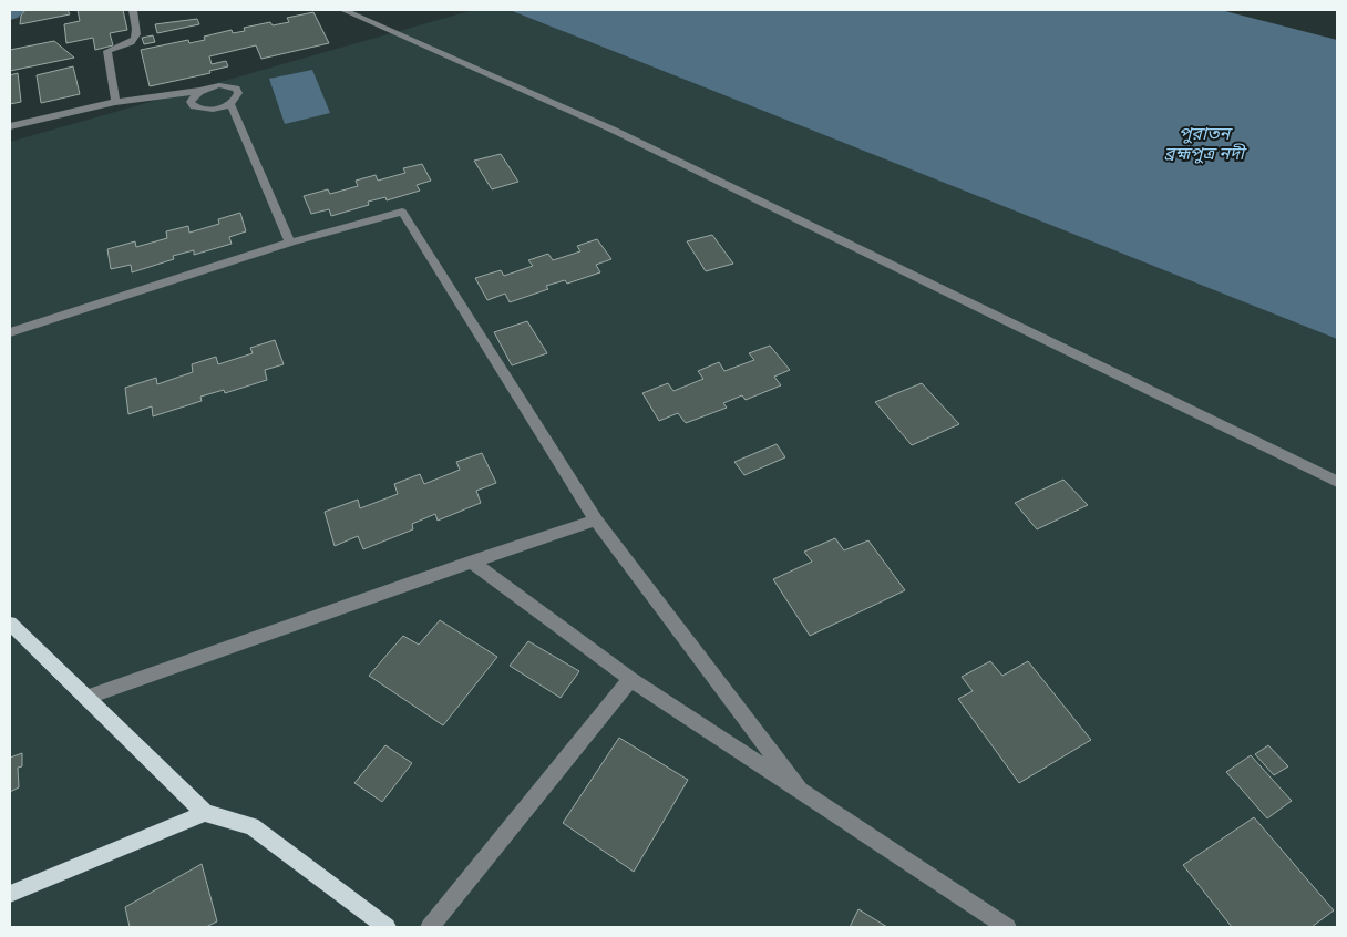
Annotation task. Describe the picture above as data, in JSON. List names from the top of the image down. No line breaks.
{"water":["পুরাতন ব্রহ্মপুত্র নদী"]}
